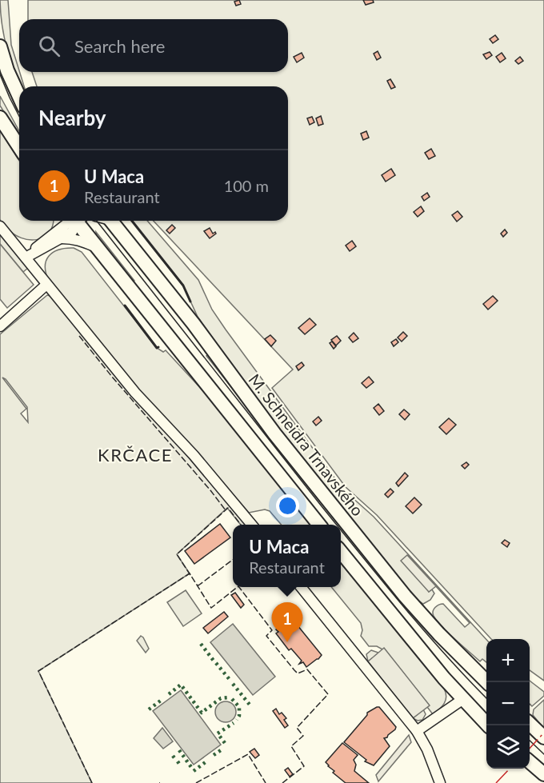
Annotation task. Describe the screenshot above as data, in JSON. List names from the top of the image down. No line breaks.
{"streets":{"main road":["M. Schneidra Trnavského"]},"districts":["KRČACE"],"page":{"search":"Search here","heading":"Nearby","list":[{"mark":"1","name":"U Maca","note":"Restaurant","value":"100 m"}],"popup":["U Maca","Restaurant"],"pins":"1","map_buttons":["+","−"]}}
